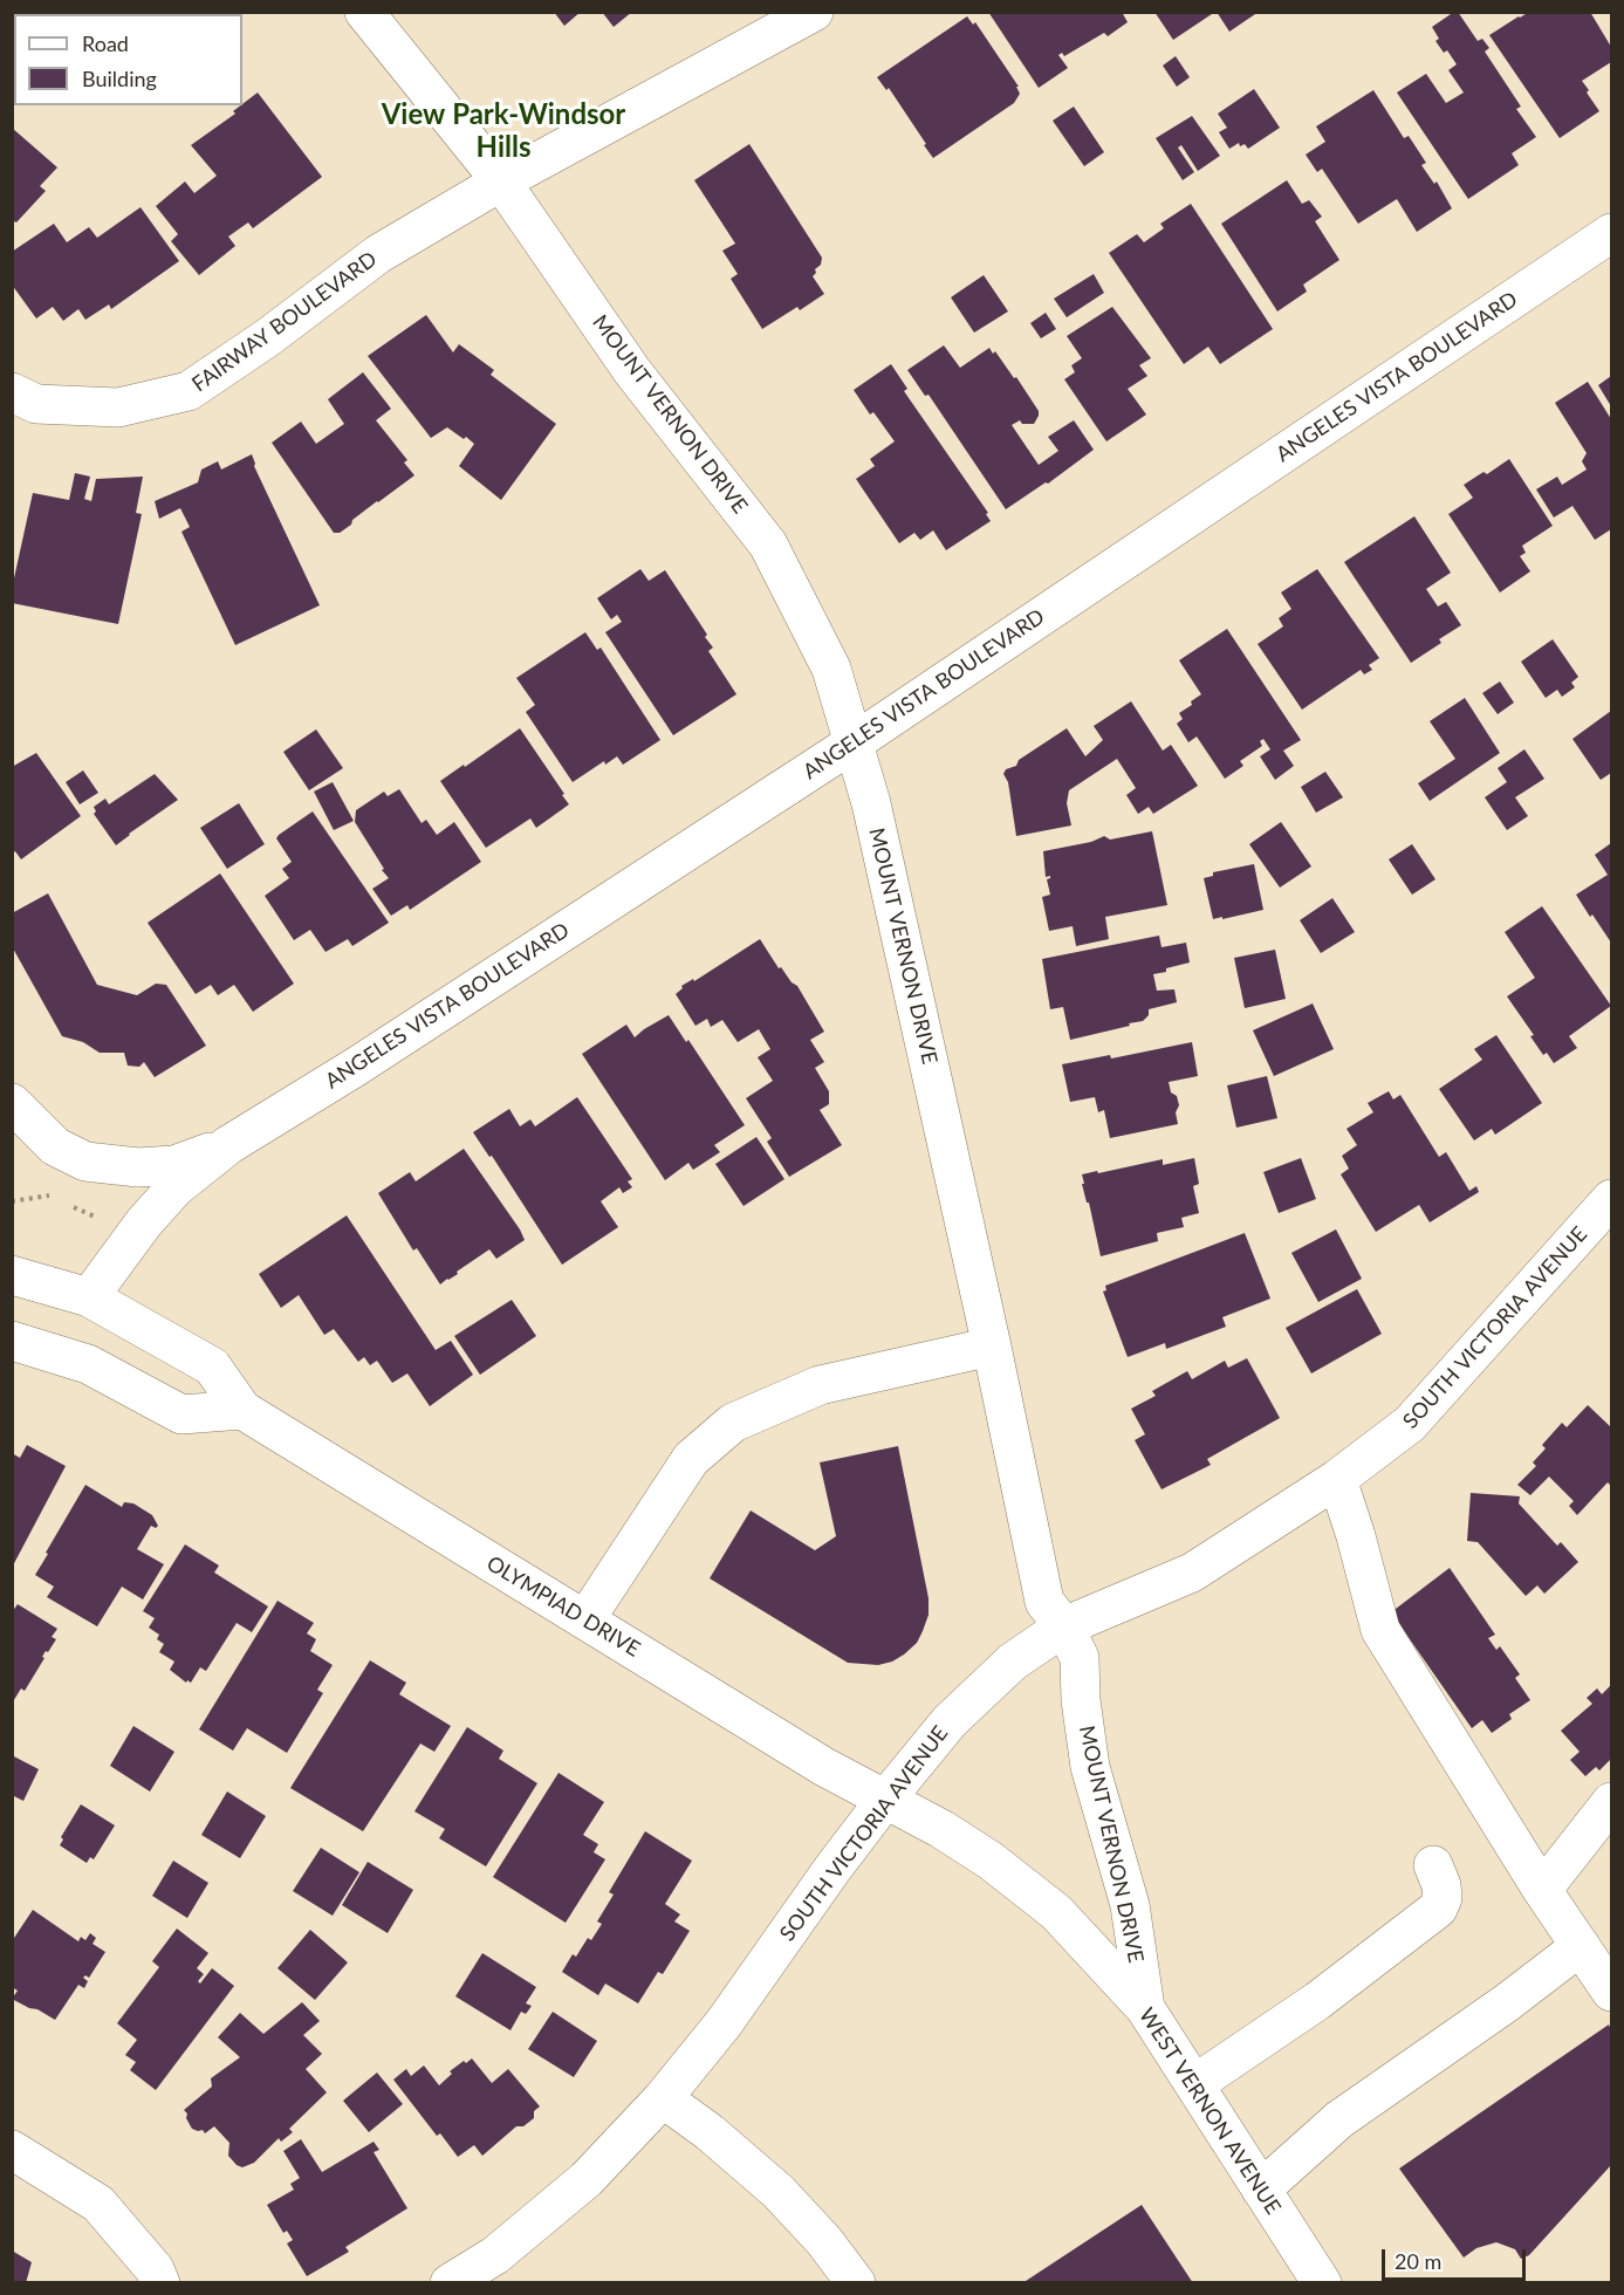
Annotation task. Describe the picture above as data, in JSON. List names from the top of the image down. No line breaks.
{"streets":{"street":["FAIRWAY BOULEVARD","ANGELES VISTA BOULEVARD","MOUNT VERNON DRIVE","SOUTH VICTORIA AVENUE","OLYMPIAD DRIVE","WEST VERNON AVENUE"]},"crossings":[["FAIRWAY BOULEVARD","MOUNT VERNON DRIVE"],["ANGELES VISTA BOULEVARD","MOUNT VERNON DRIVE"],["ANGELES VISTA BOULEVARD","OLYMPIAD DRIVE"],["MOUNT VERNON DRIVE","SOUTH VICTORIA AVENUE"],["MOUNT VERNON DRIVE","WEST VERNON AVENUE"],["SOUTH VICTORIA AVENUE","OLYMPIAD DRIVE"],["SOUTH VICTORIA AVENUE","WEST VERNON AVENUE"],["OLYMPIAD DRIVE","WEST VERNON AVENUE"]],"districts":["View Park-Windsor Hills"],"legend":["Road","Building"],"scale_bar":"20 m"}
